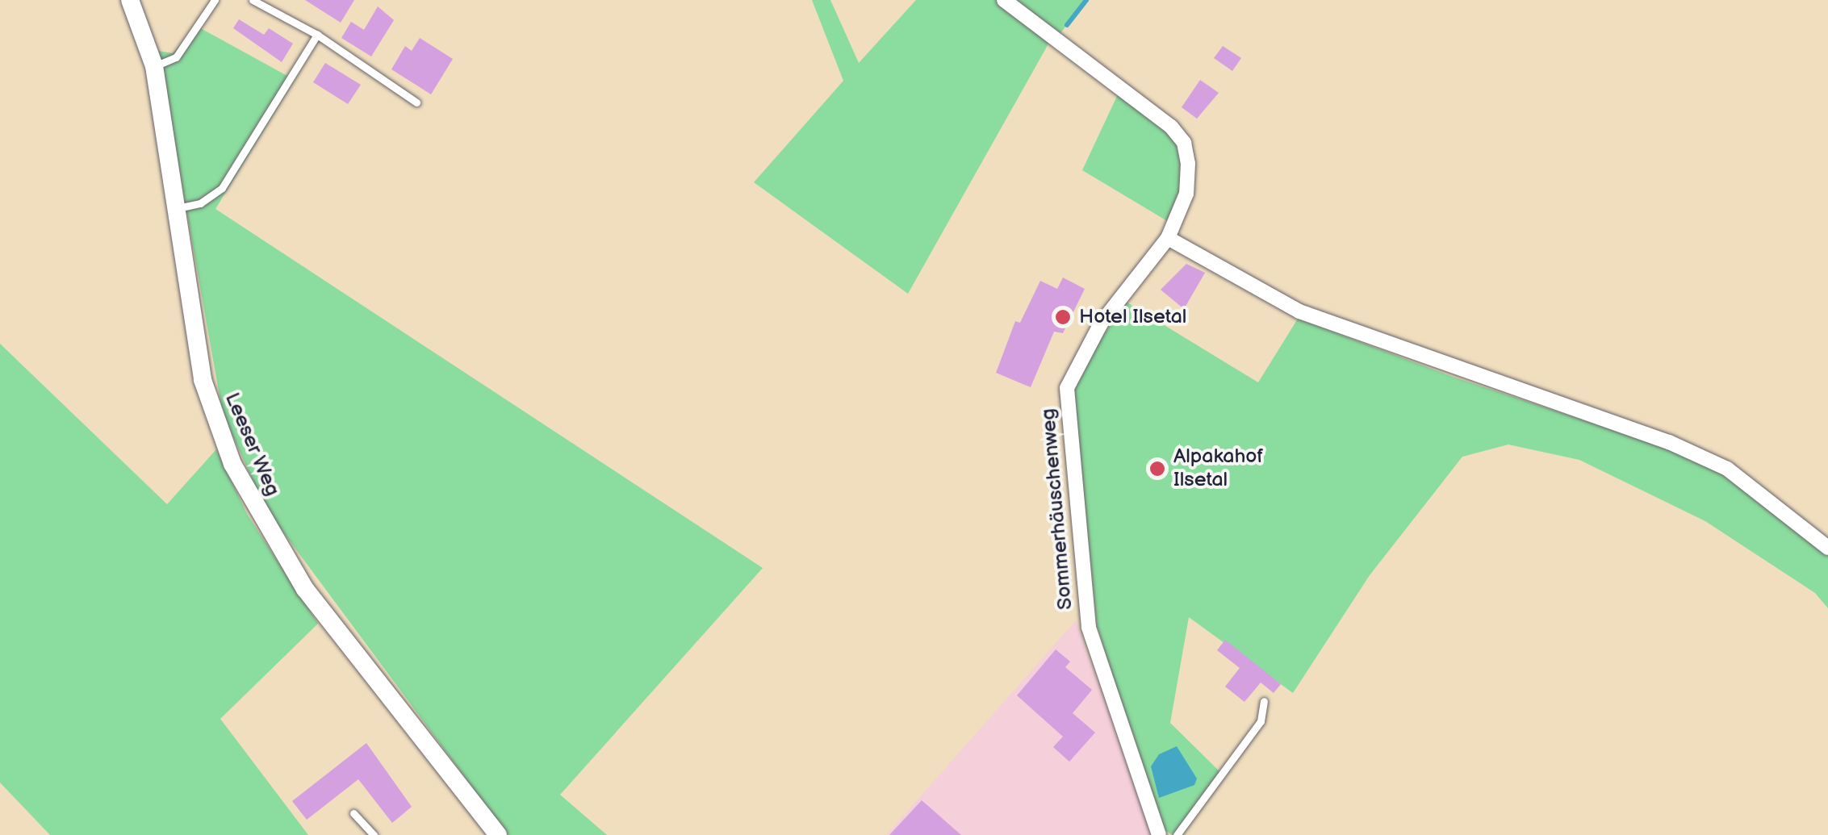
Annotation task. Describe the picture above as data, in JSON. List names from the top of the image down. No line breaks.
{"streets":{"street":["Leeser Weg","Sommerhäuschenweg"]},"places":["Hotel Ilsetal","Alpakahof Ilsetal"]}
